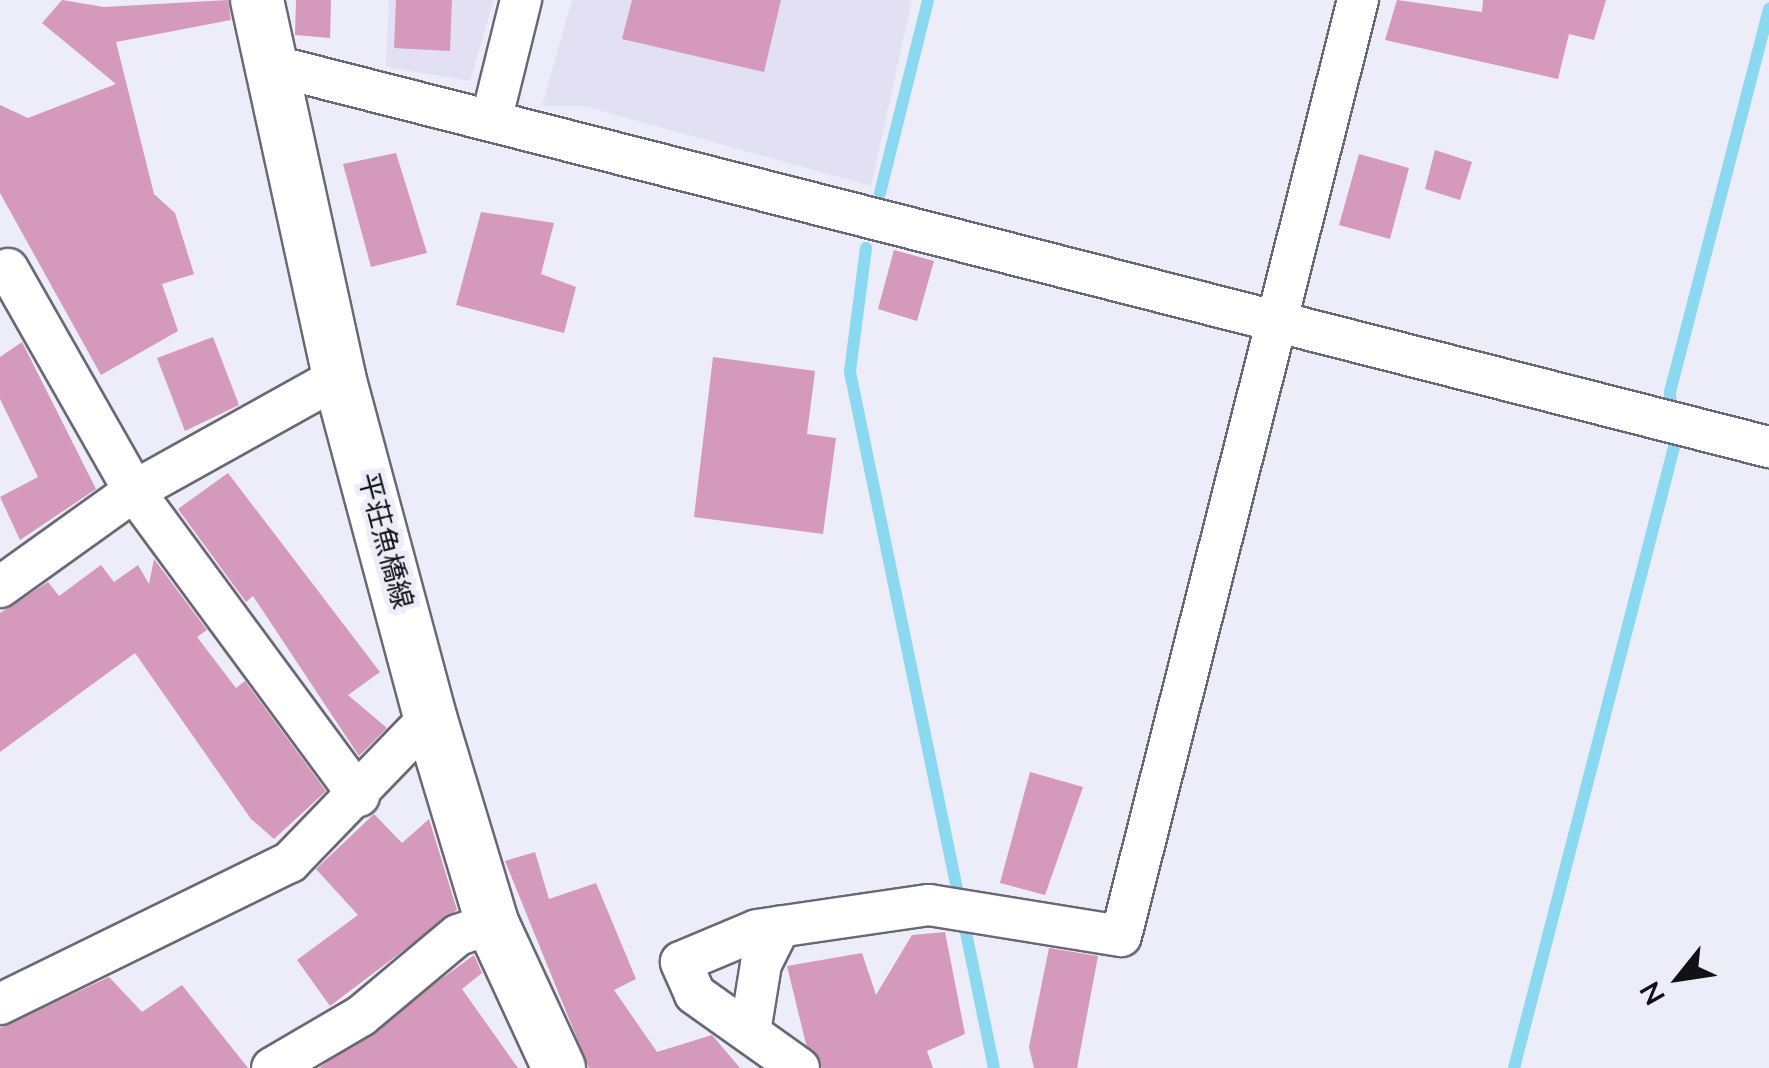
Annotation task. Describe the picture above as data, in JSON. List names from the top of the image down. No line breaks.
{"streets":{"main road":["平荘魚橋線"]},"north":"bottom left"}
